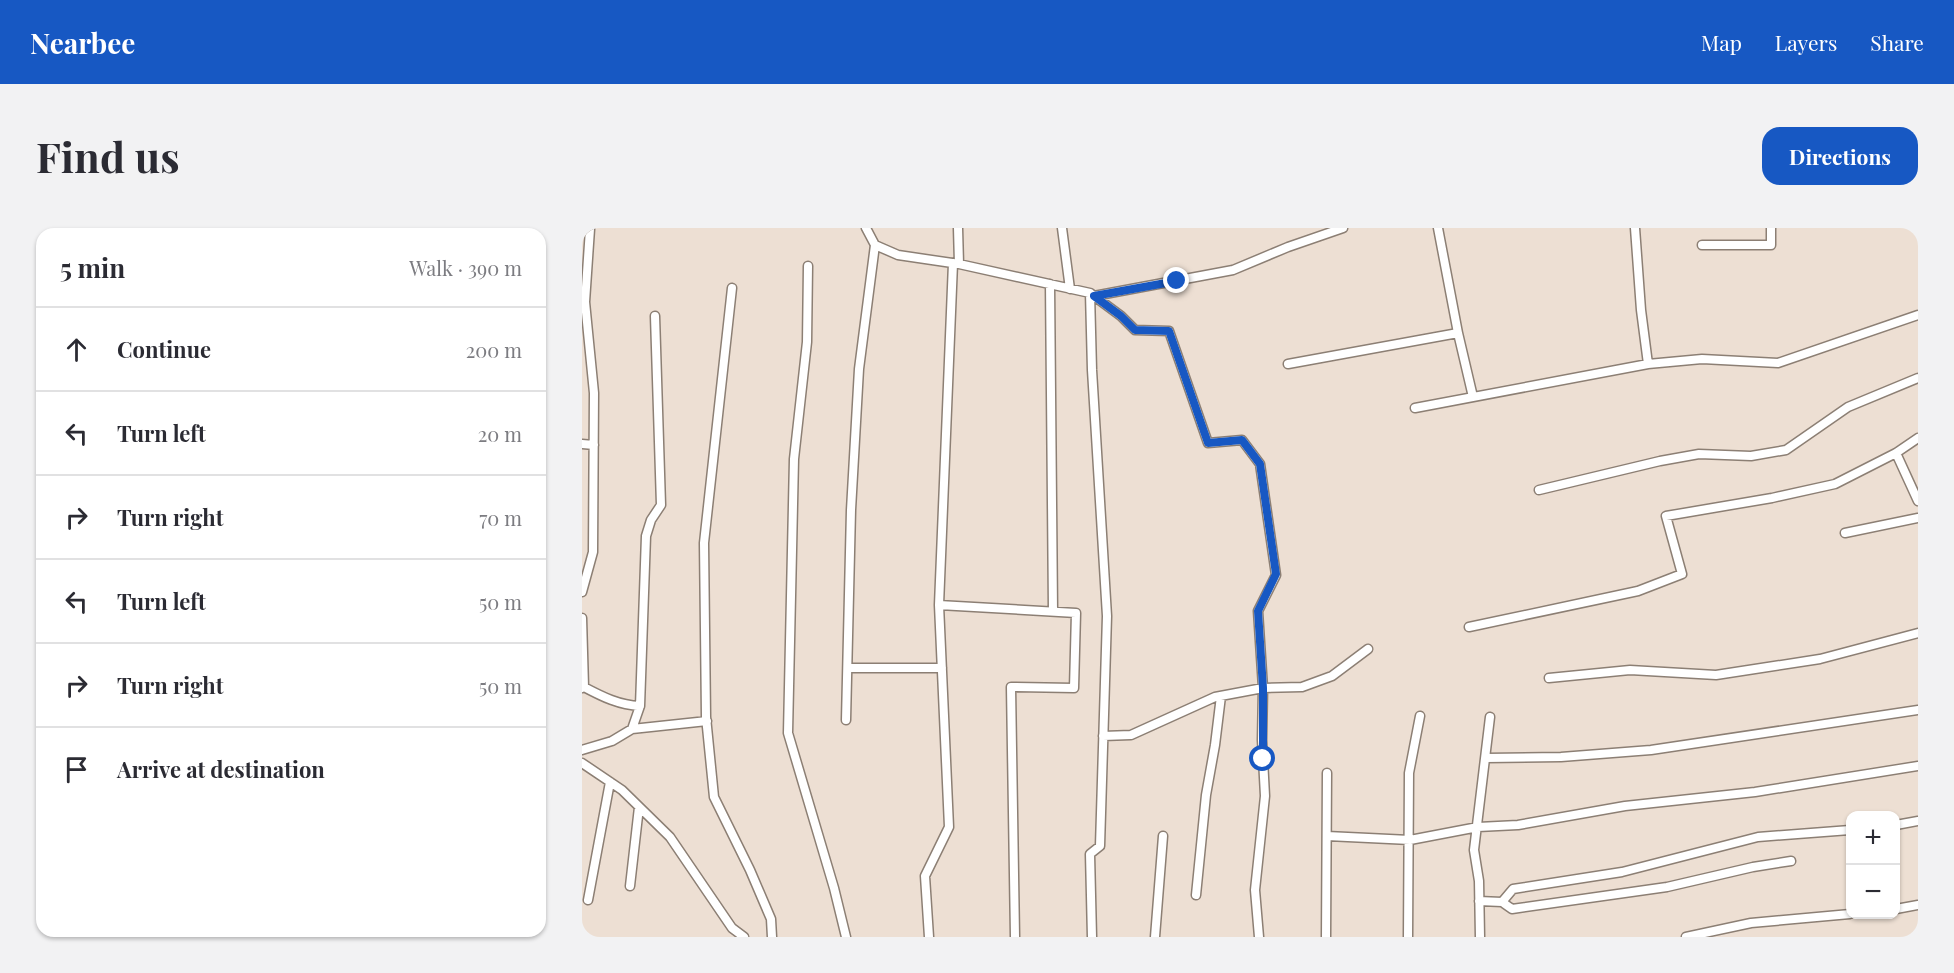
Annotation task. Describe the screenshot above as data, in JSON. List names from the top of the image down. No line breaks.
{"page":{"header":"Nearbee","nav":["Map","Layers","Share"],"buttons":"Directions","title":"Find us","heading":["5 min","Walk · 390 m"],"list":[["Continue","200 m"],["Turn left","20 m"],["Turn right","70 m"],["Turn left","50 m"],["Turn right","50 m"],"Arrive at destination"],"map_buttons":["+","−"]}}
